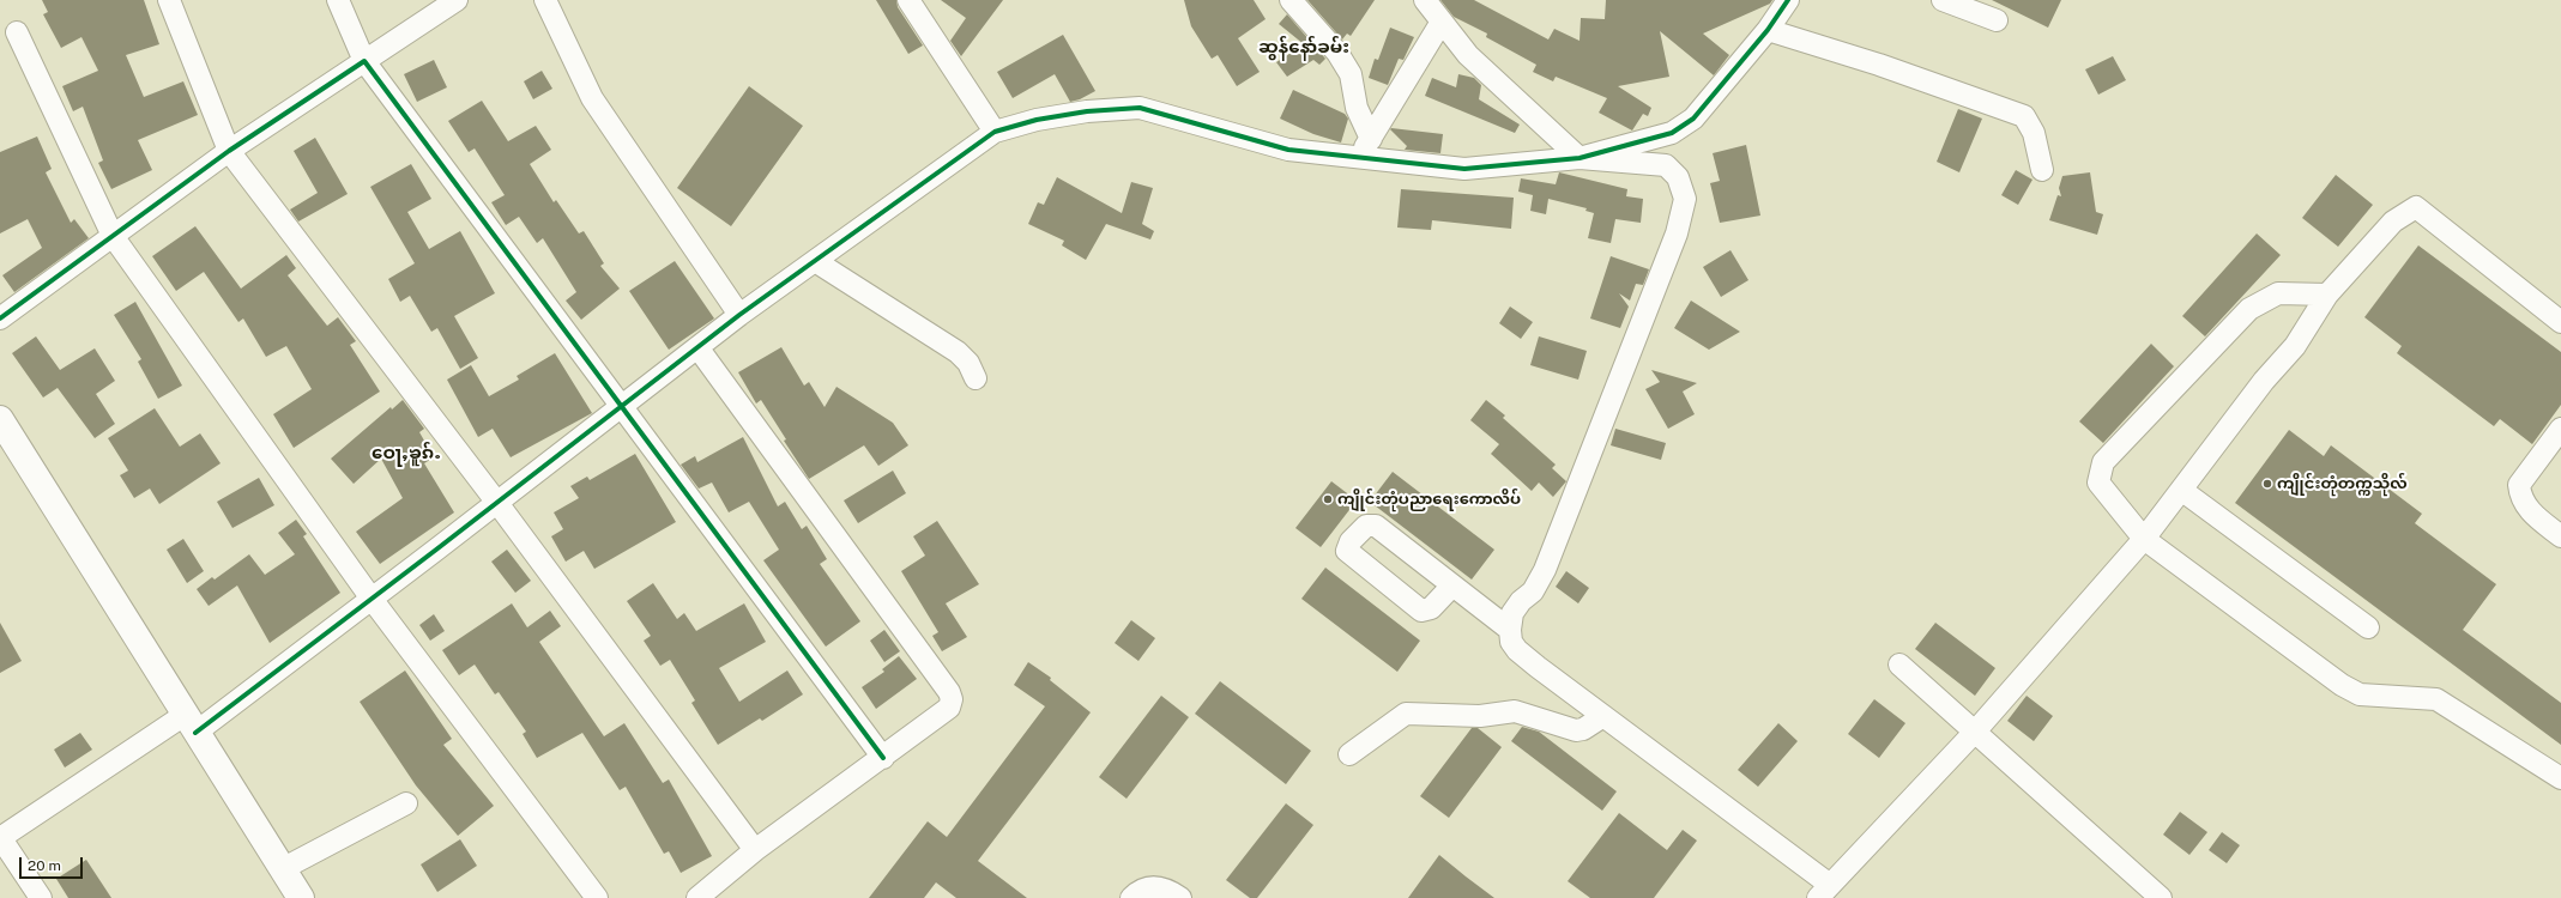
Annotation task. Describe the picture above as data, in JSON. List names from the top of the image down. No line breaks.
{"districts":["ဆွန်နော်ခမ်း","ဝေႃႇၶူၵ်ႉ"],"places":["ကျိုင်းတုံတက္ကသိုလ်","ကျိုင်းတုံပညာရေးကောလိပ်"],"scale_bar":"20 m"}
